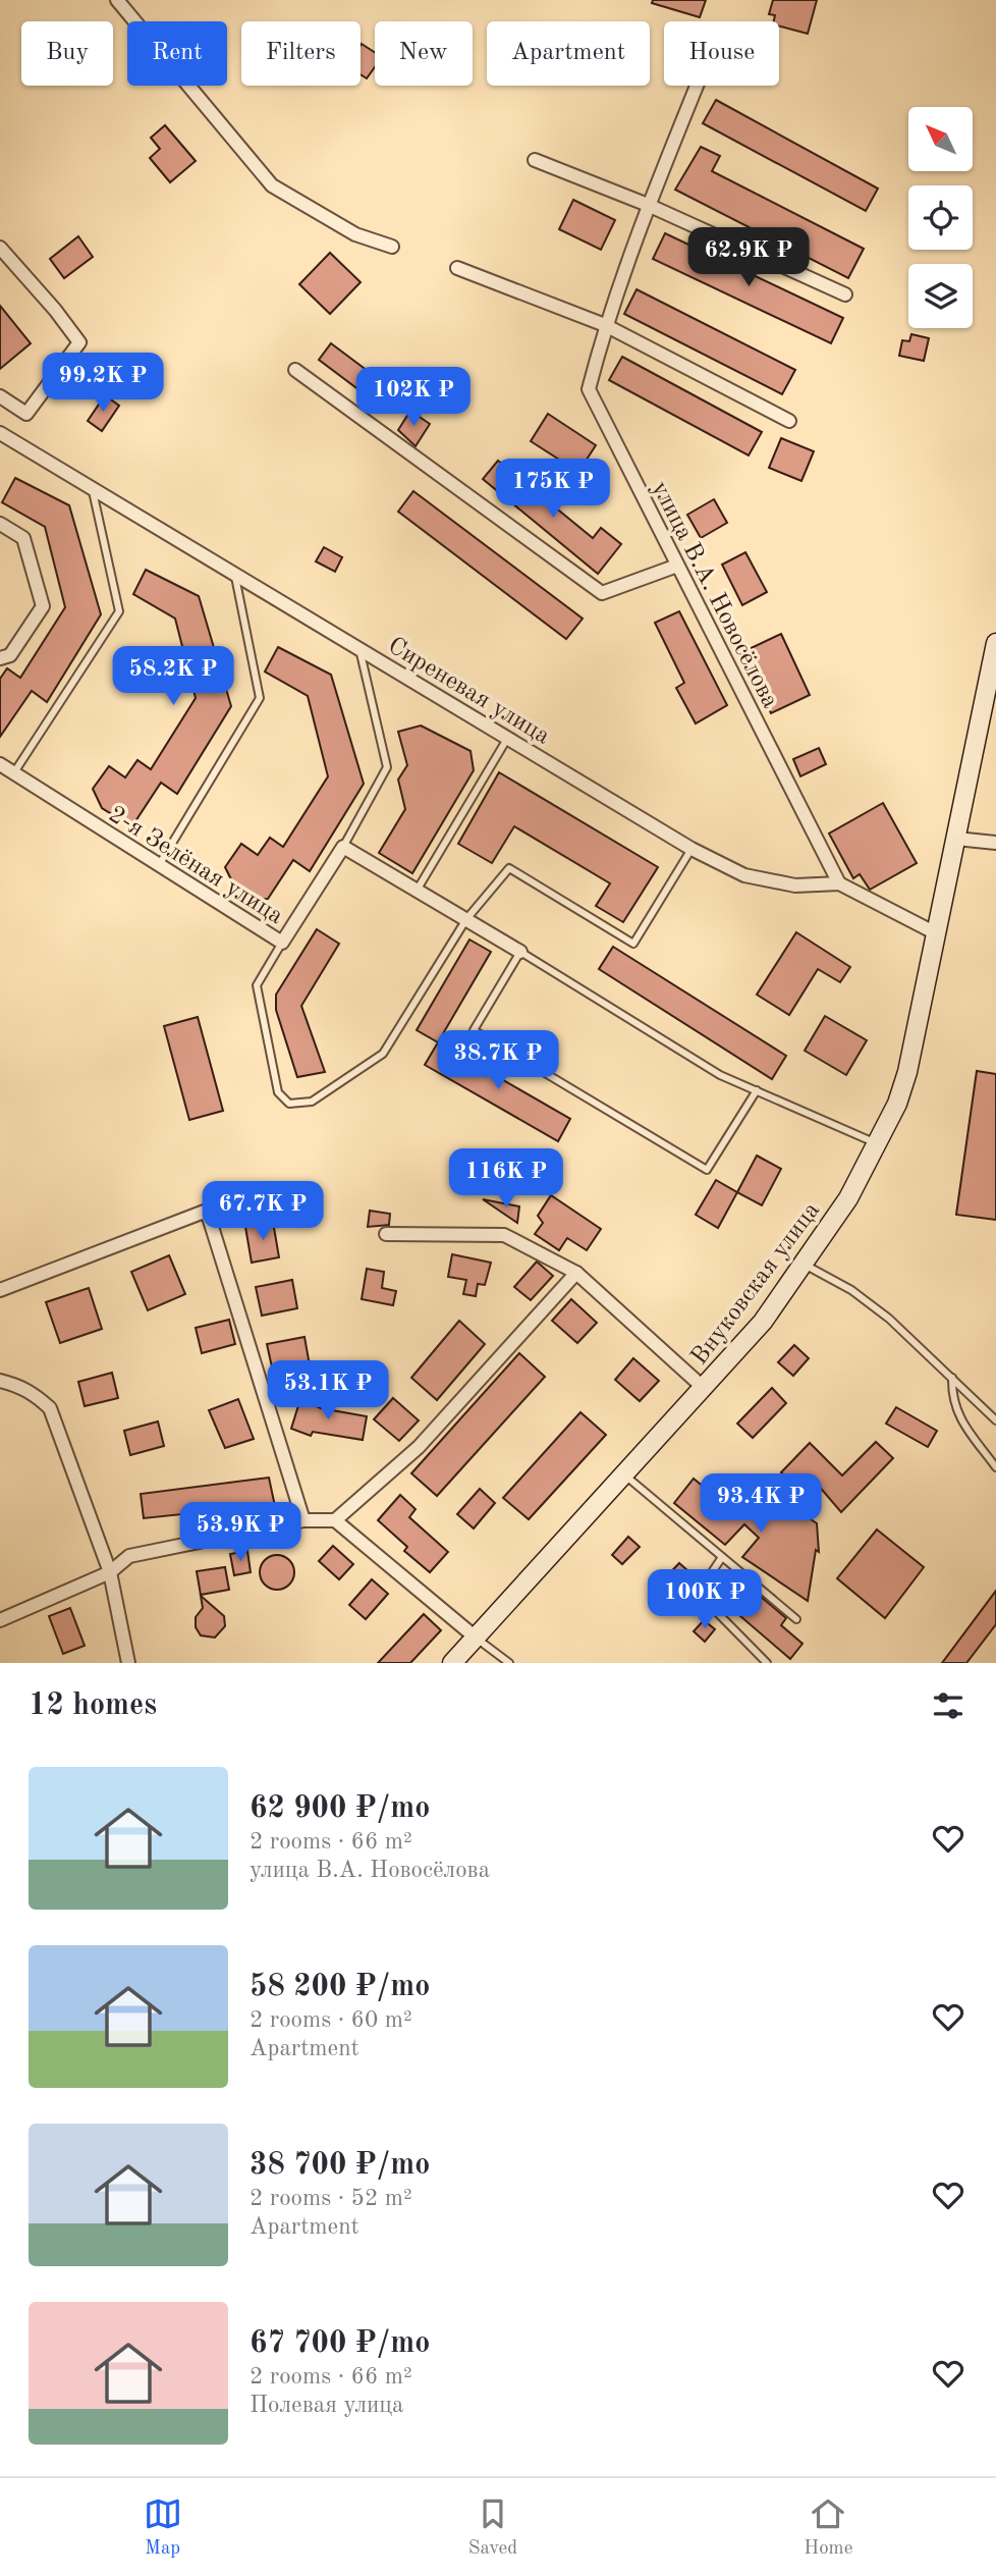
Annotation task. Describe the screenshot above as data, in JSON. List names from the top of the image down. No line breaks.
{"streets":{"main road":["Внуковская улица"],"street":["улица В.А. Новосёлова","Сиреневая улица","2-я Зелёная улица"]},"crossings":[["улица В.А. Новосёлова","Сиреневая улица"],["Сиреневая улица","Внуковская улица"]],"north":"top left","page":{"chip":["Buy","Rent","Filters","New","Apartment","House"],"price":["62.9K ₽","99.2K ₽","102K ₽","175K ₽","58.2K ₽","38.7K ₽","116K ₽","67.7K ₽","53.1K ₽","93.4K ₽","53.9K ₽","100K ₽"],"heading":"12 homes","list":[{"name":"62 900 ₽/mo","note":"2 rooms · 66 m² · улица В.А. Новосёлова"},{"name":"58 200 ₽/mo","note":"2 rooms · 60 m² · Apartment"},{"name":"38 700 ₽/mo","note":"2 rooms · 52 m² · Apartment"},{"name":"67 700 ₽/mo","note":"2 rooms · 66 m² · Полевая улица"}],"tabs":["Map","Saved","Home"]}}
